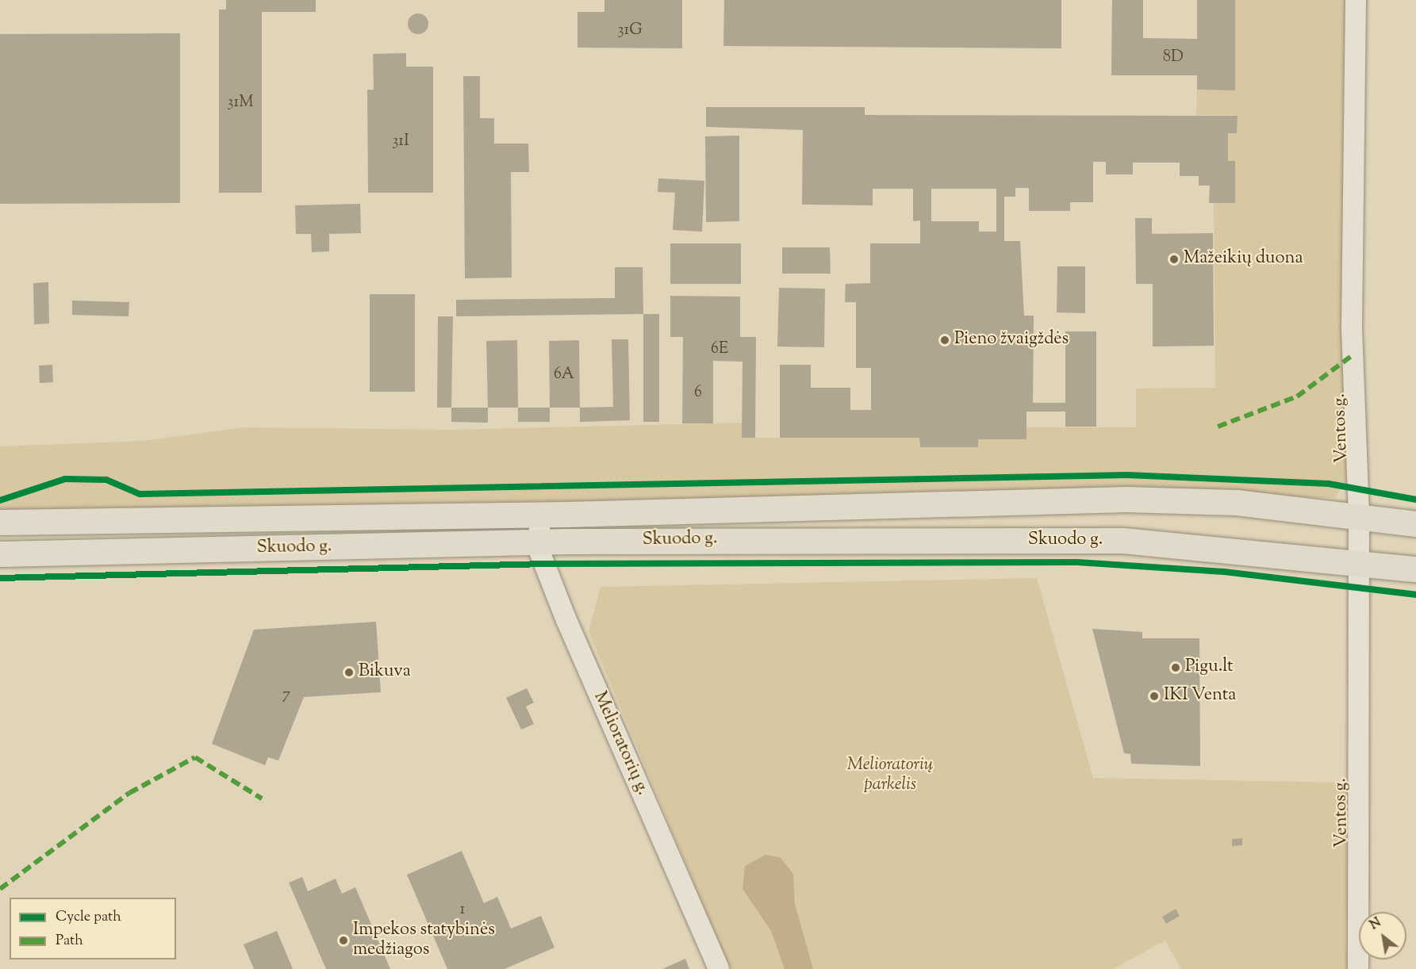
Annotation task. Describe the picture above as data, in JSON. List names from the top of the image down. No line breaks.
{"streets":{"main road":["Skuodo g."],"street":["Ventos g.","Melioratorių g."]},"crossings":[["Ventos g.","Skuodo g."],["Skuodo g.","Melioratorių g."]],"parks":["Melioratorių parkelis"],"places":["Mažeikių duona","Pieno žvaigždės","Pigu.lt","Bikuva","IKI Venta","Impekos statybinės medžiagos"],"house_numbers":["31G","8D","31M","31I","6E","6A","6","7","1"],"legend":["Cycle path","Path"],"north":"top left"}
